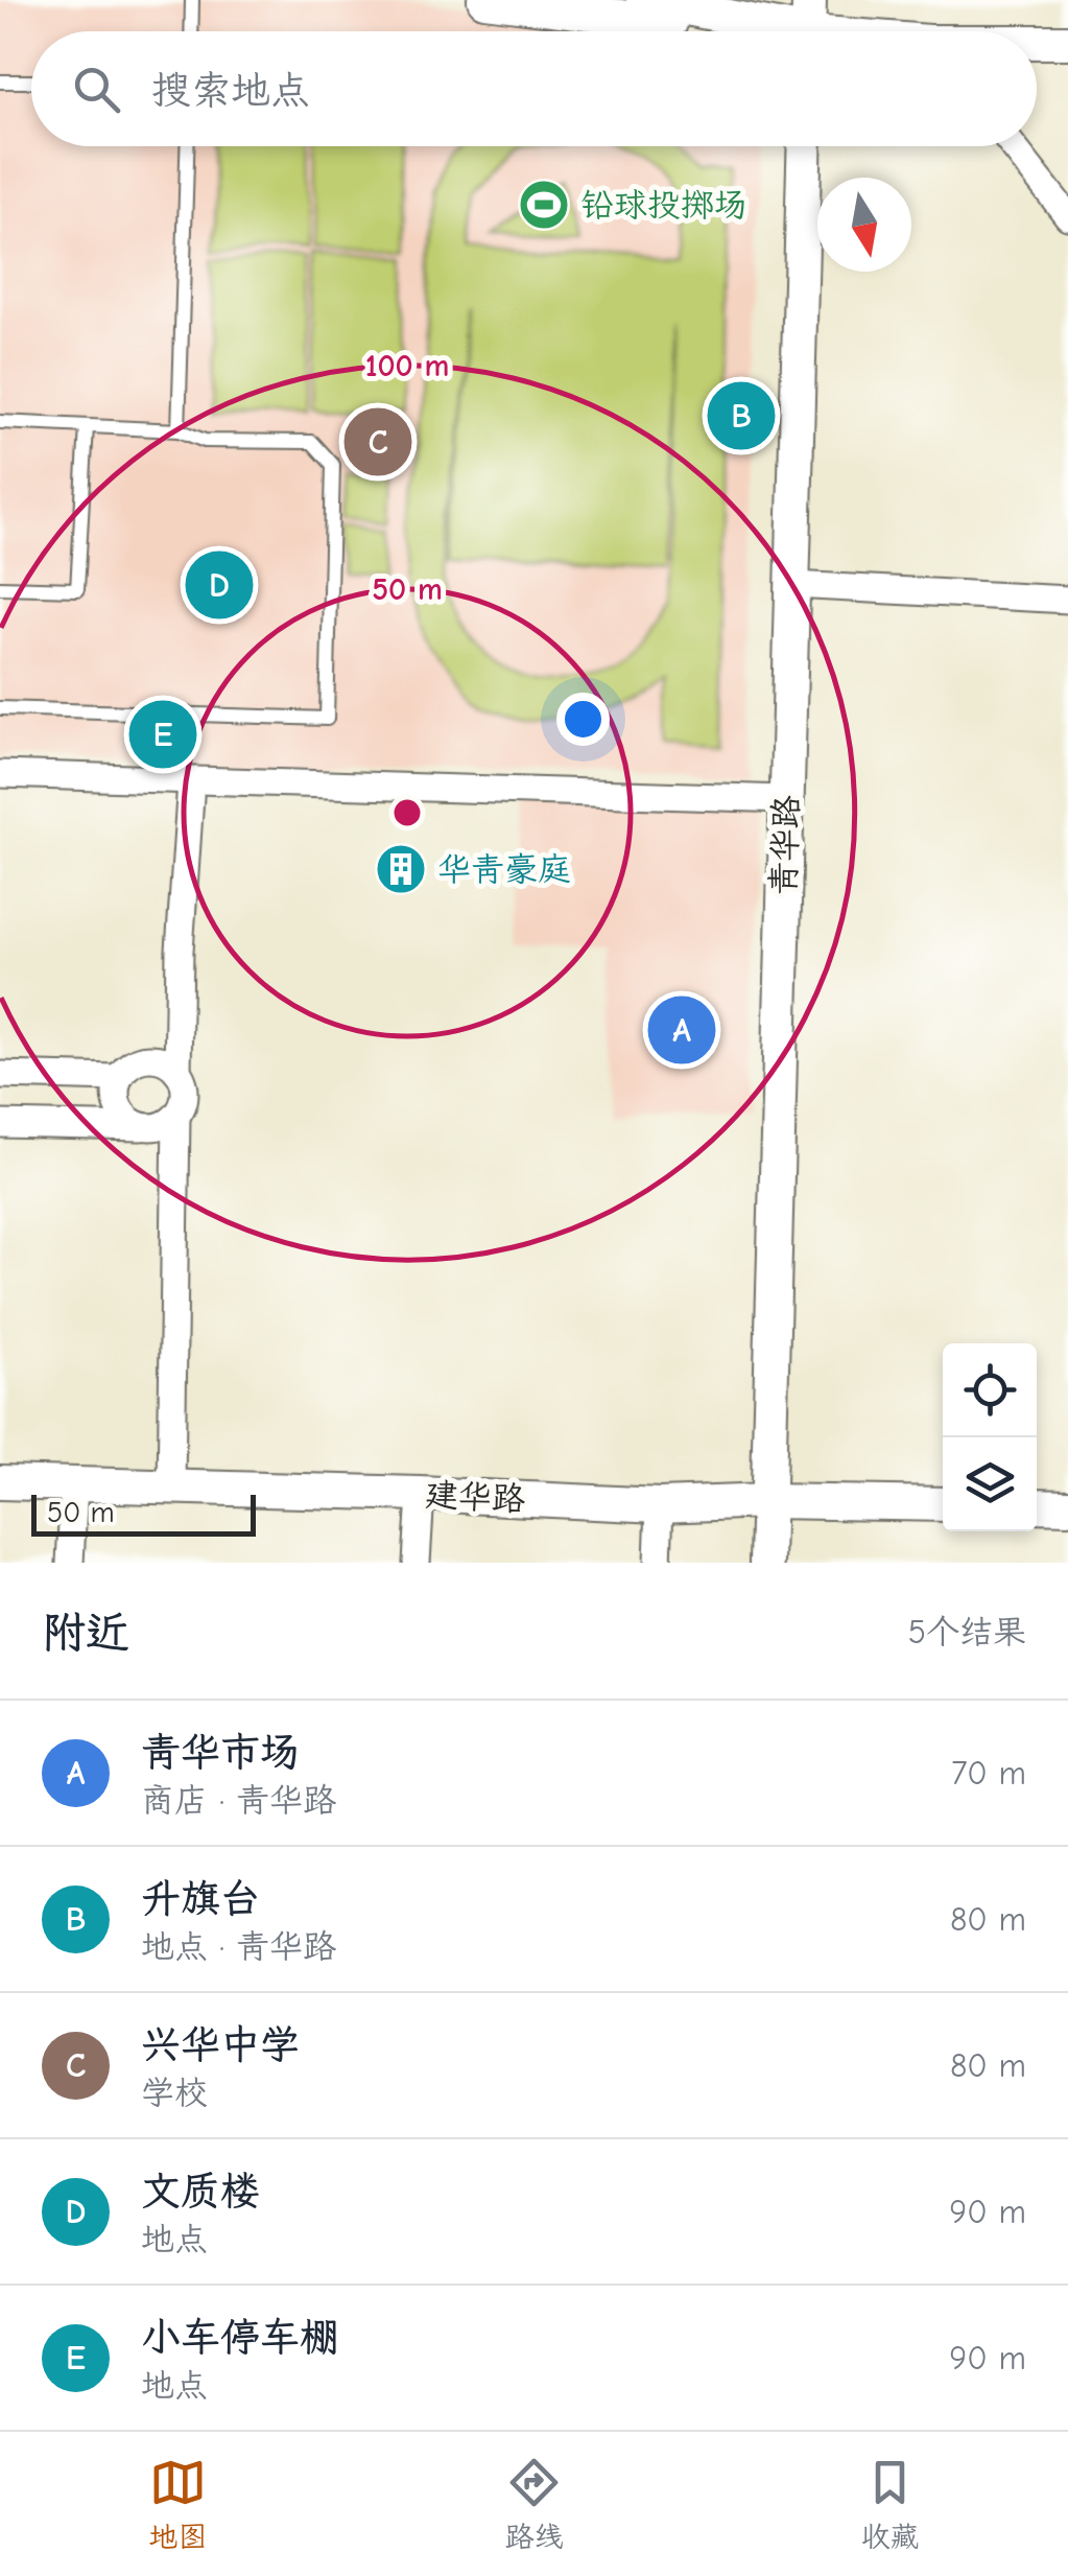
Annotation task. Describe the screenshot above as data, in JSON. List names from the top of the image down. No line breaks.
{"streets":{"street":["青华路","建华路"]},"crossings":[["青华路","建华路"]],"places":{"sports":["铅球投掷场"],"building":["华青豪庭"]},"scale_bar":"50 m","north":"bottom","page":{"search":"搜索地点","pins":["B","C","D","E","A"],"scale":"50 m","heading":["附近","5个结果"],"list":[{"mark":"A","name":"青华市场","note":"商店 · 青华路","value":"70 m"},{"mark":"B","name":"升旗台","note":"地点 · 青华路","value":"80 m"},{"mark":"C","name":"兴华中学","note":"学校","value":"80 m"},{"mark":"D","name":"文质楼","note":"地点","value":"90 m"},{"mark":"E","name":"小车停车棚","note":"地点","value":"90 m"}],"nav":["地图","路线","收藏"]},"rings":["100 m","50 m"]}
